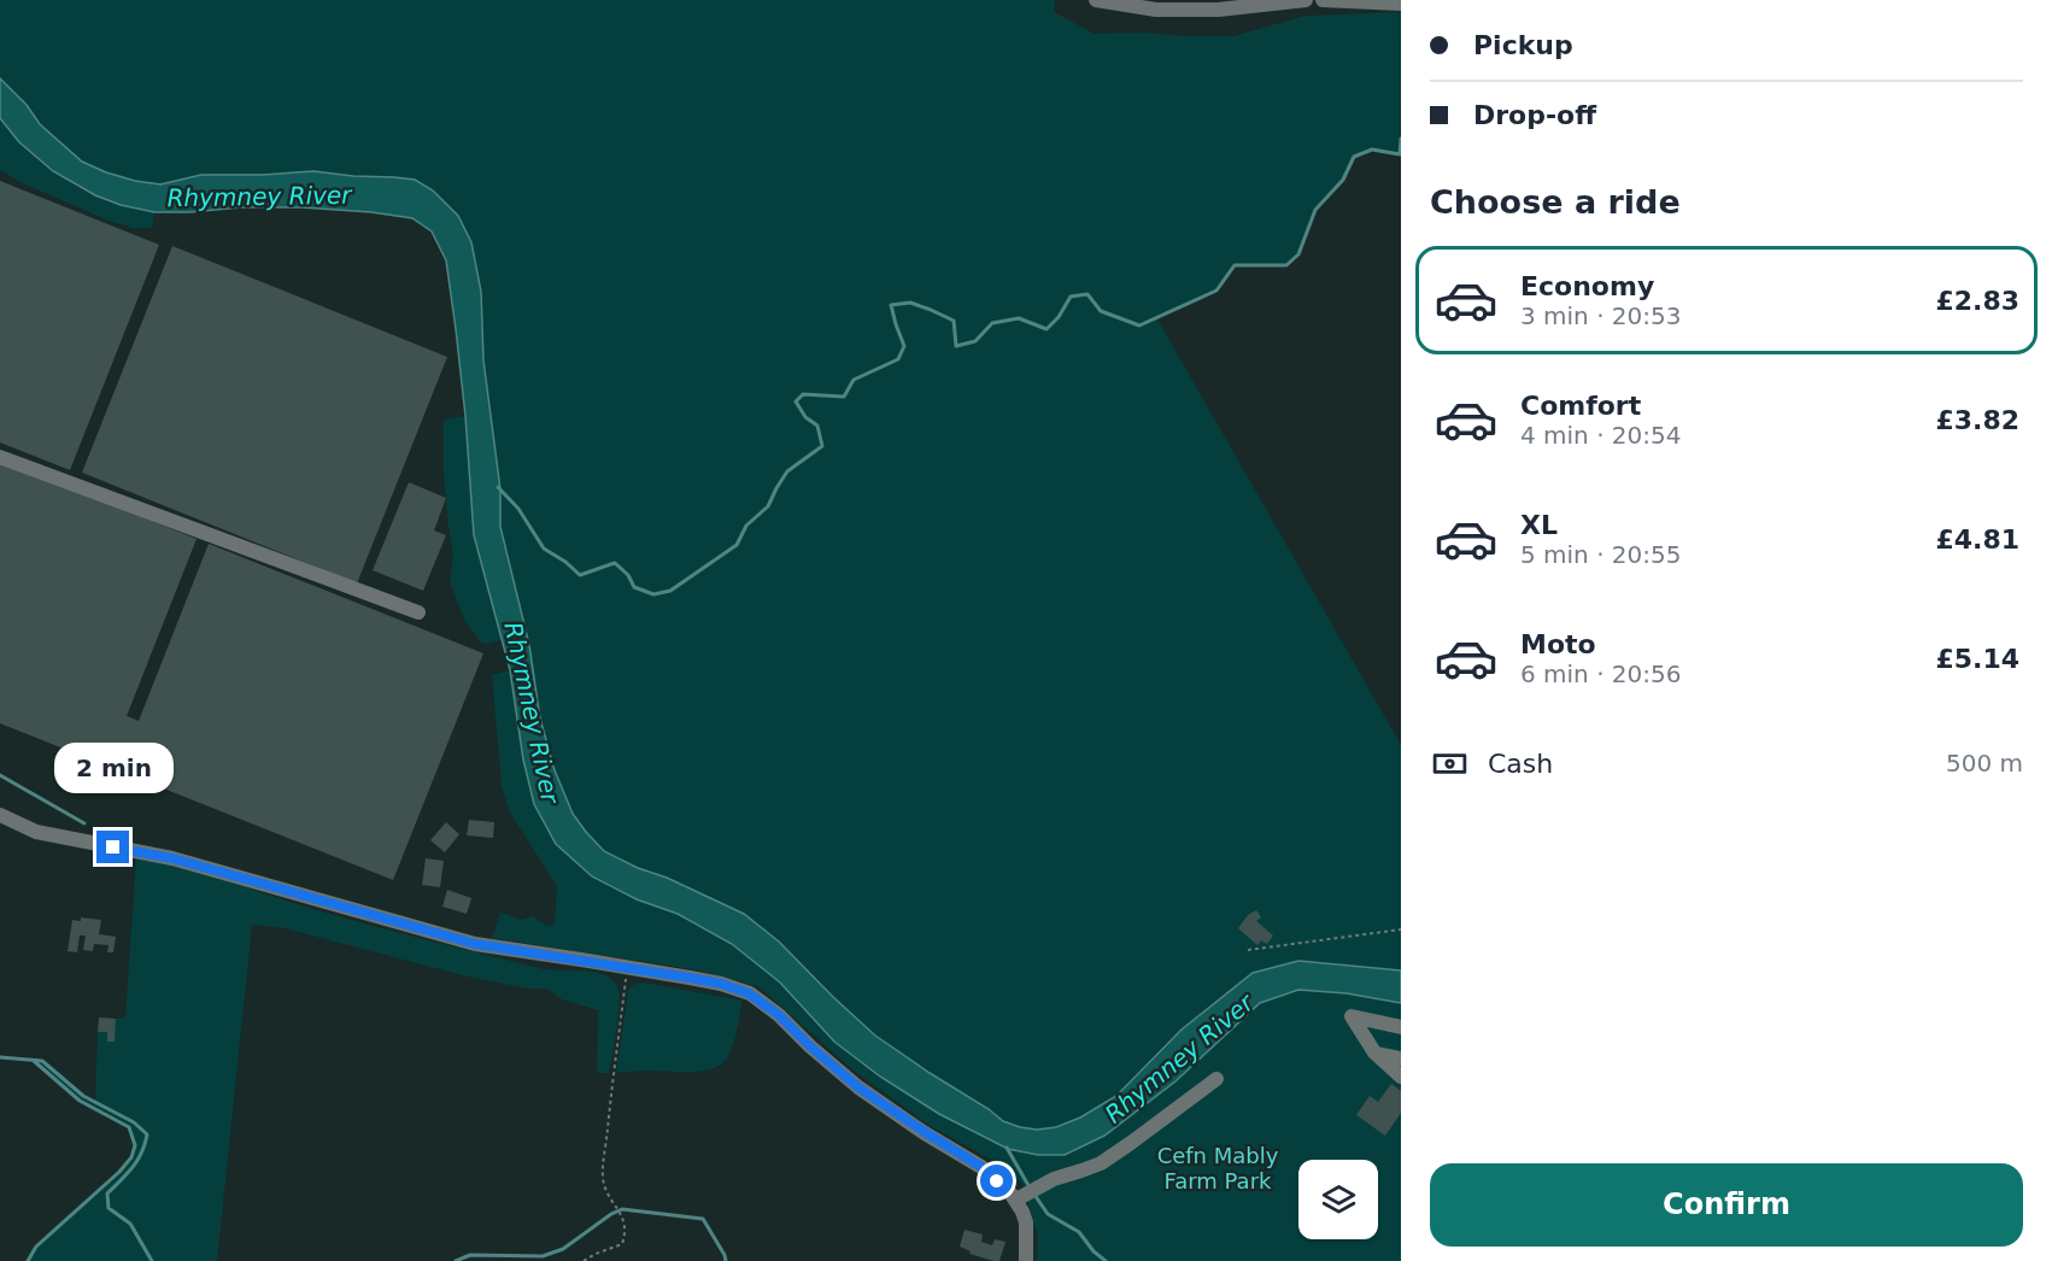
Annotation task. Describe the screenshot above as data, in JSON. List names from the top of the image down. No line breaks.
{"water":["Rhymney River"],"parks":["Cefn Mably Farm Park"],"page":{"banner":["Pickup","Drop-off"],"heading":"Choose a ride","list":[{"name":"Economy","note":"3 min · 20:53","value":"£2.83"},{"name":"Comfort","note":"4 min · 20:54","value":"£3.82"},{"name":"XL","note":"5 min · 20:55","value":"£4.81"},{"name":"Moto","note":"6 min · 20:56","value":"£5.14"}],"pay":["Cash","500 m"],"bubble":"2 min","buttons":"Confirm"}}
